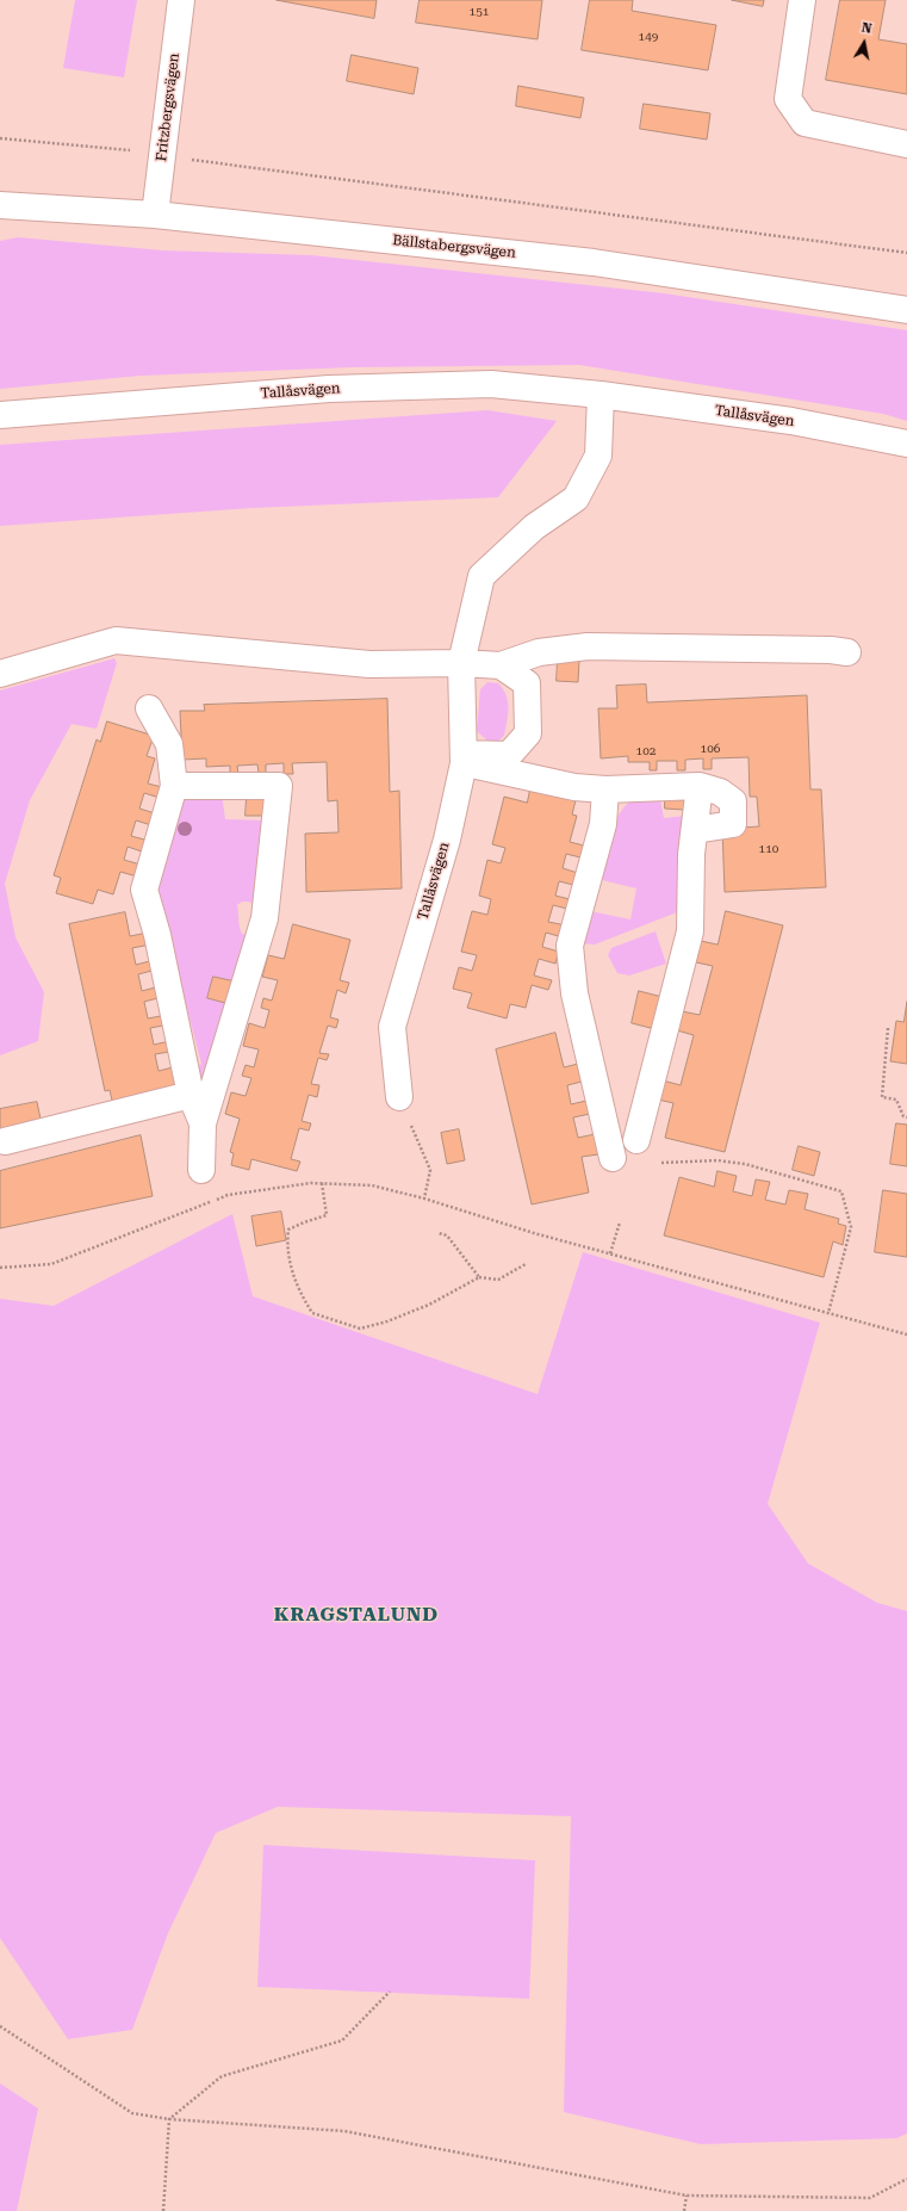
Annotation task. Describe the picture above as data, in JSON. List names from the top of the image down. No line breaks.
{"streets":{"street":["Fritzbergsvägen","Bällstabergsvägen","Tallåsvägen"]},"crossings":[["Fritzbergsvägen","Bällstabergsvägen"]],"districts":["KRAGSTALUND"],"house_numbers":["151","149","106","102","110"],"north":"top"}
